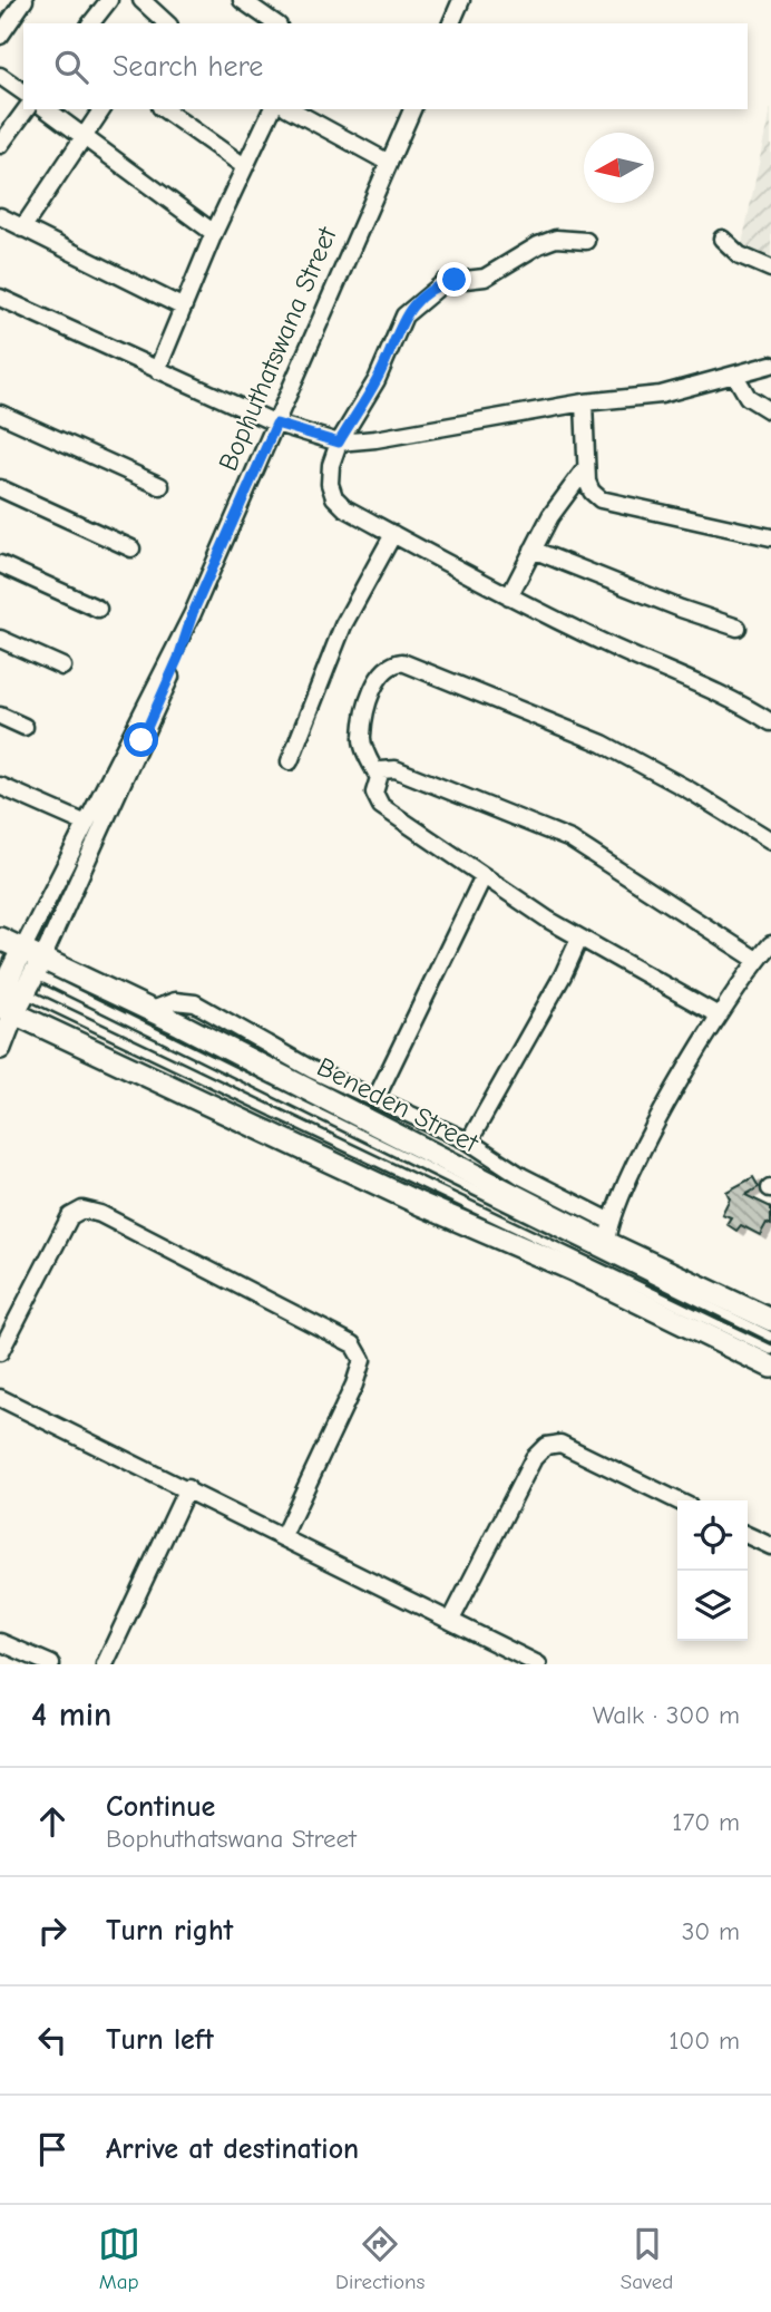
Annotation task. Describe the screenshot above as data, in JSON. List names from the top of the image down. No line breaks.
{"streets":{"main road":["Bophuthatswana Street","Beneden Street"]},"crossings":[["Bophuthatswana Street","Beneden Street"]],"north":"left","page":{"search":"Search here","heading":["4 min","Walk · 300 m"],"list":[["Continue","Bophuthatswana Street","170 m"],["Turn right","30 m"],["Turn left","100 m"],"Arrive at destination"],"nav":["Map","Directions","Saved"]}}
